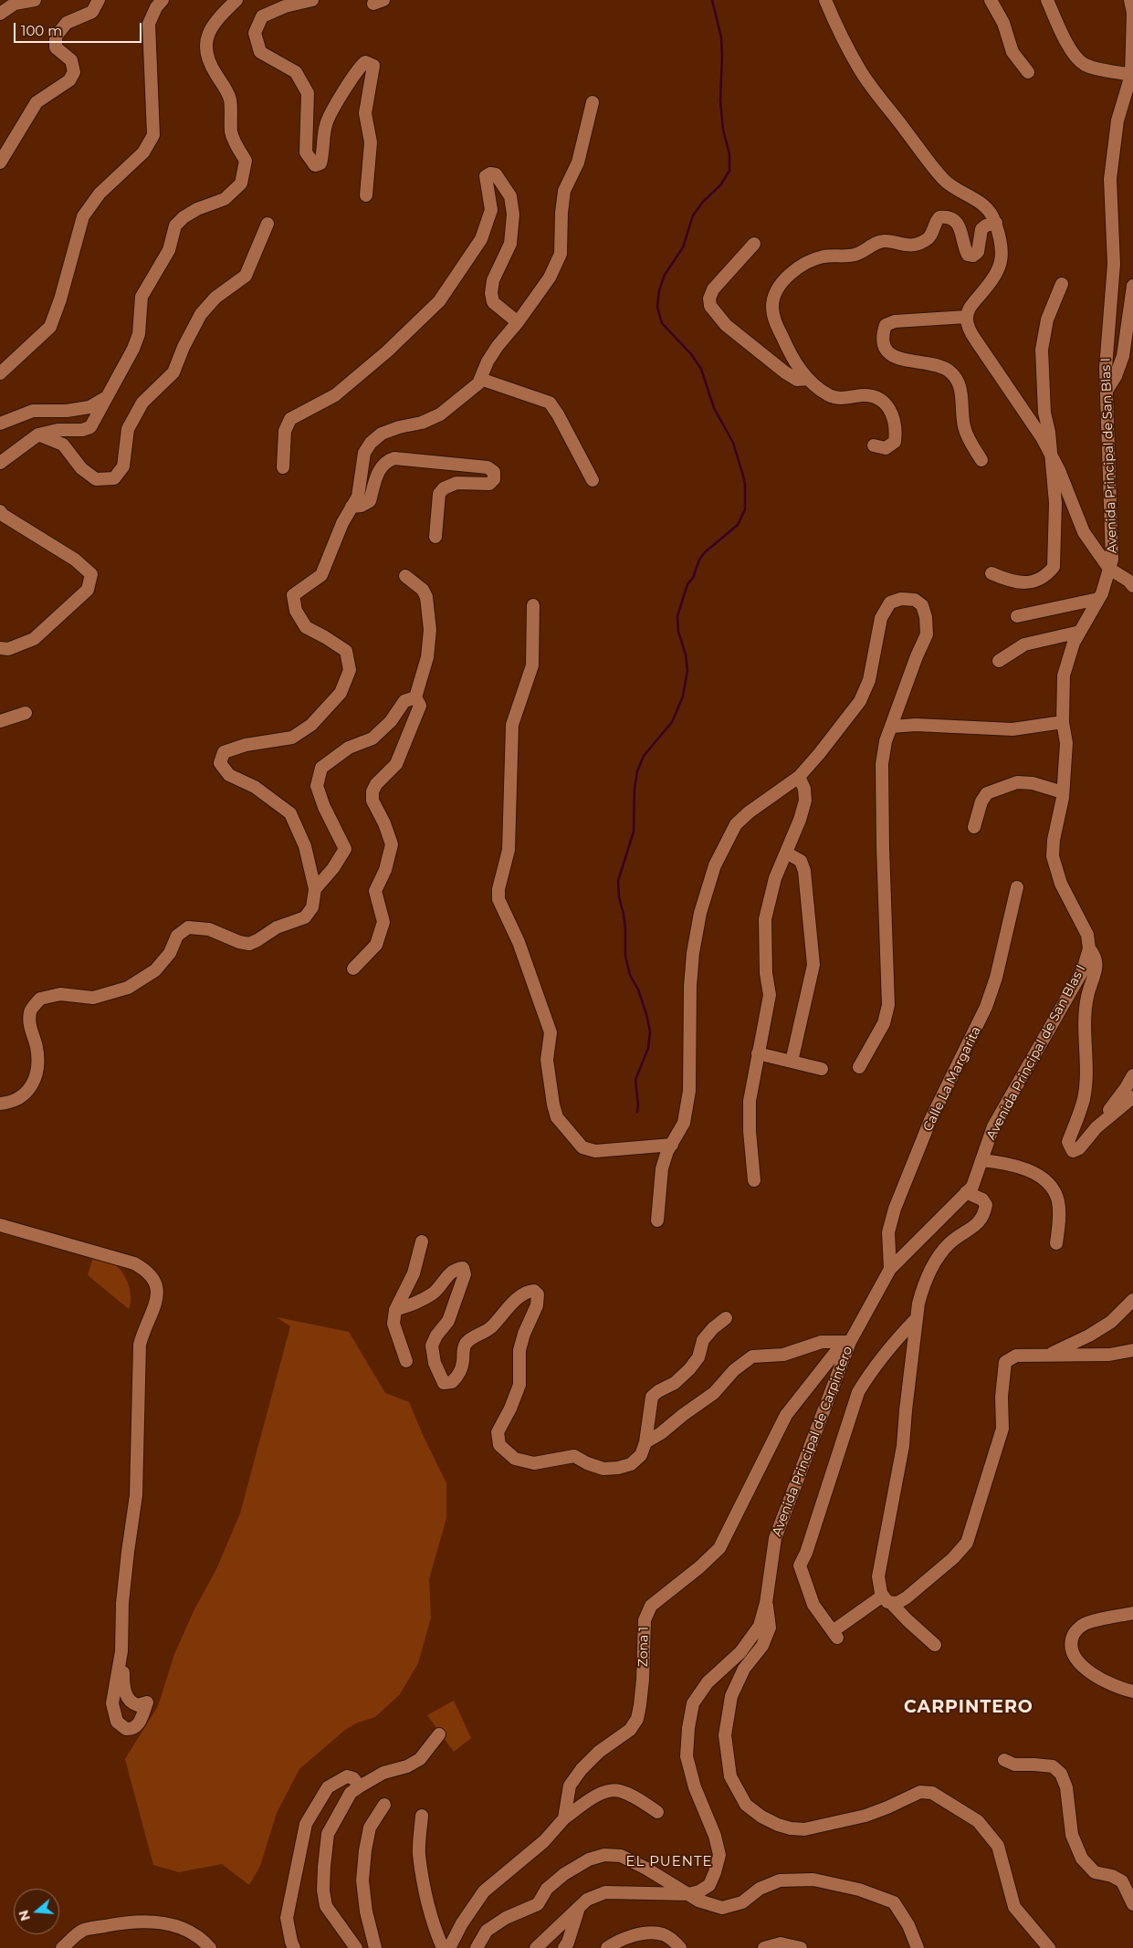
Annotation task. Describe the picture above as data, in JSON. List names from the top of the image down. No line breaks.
{"streets":{"street":["Avenida Principal de San Blas I","Calle La Margarita","Avenida Principal de Carpintero","Zona 1"]},"crossings":[["Avenida Principal de San Blas I","Avenida Principal de Carpintero"],["Calle La Margarita","Avenida Principal de Carpintero"],["Avenida Principal de Carpintero","Zona 1"]],"districts":["CARPINTERO","EL PUENTE"],"scale_bar":"100 m","north":"left"}
